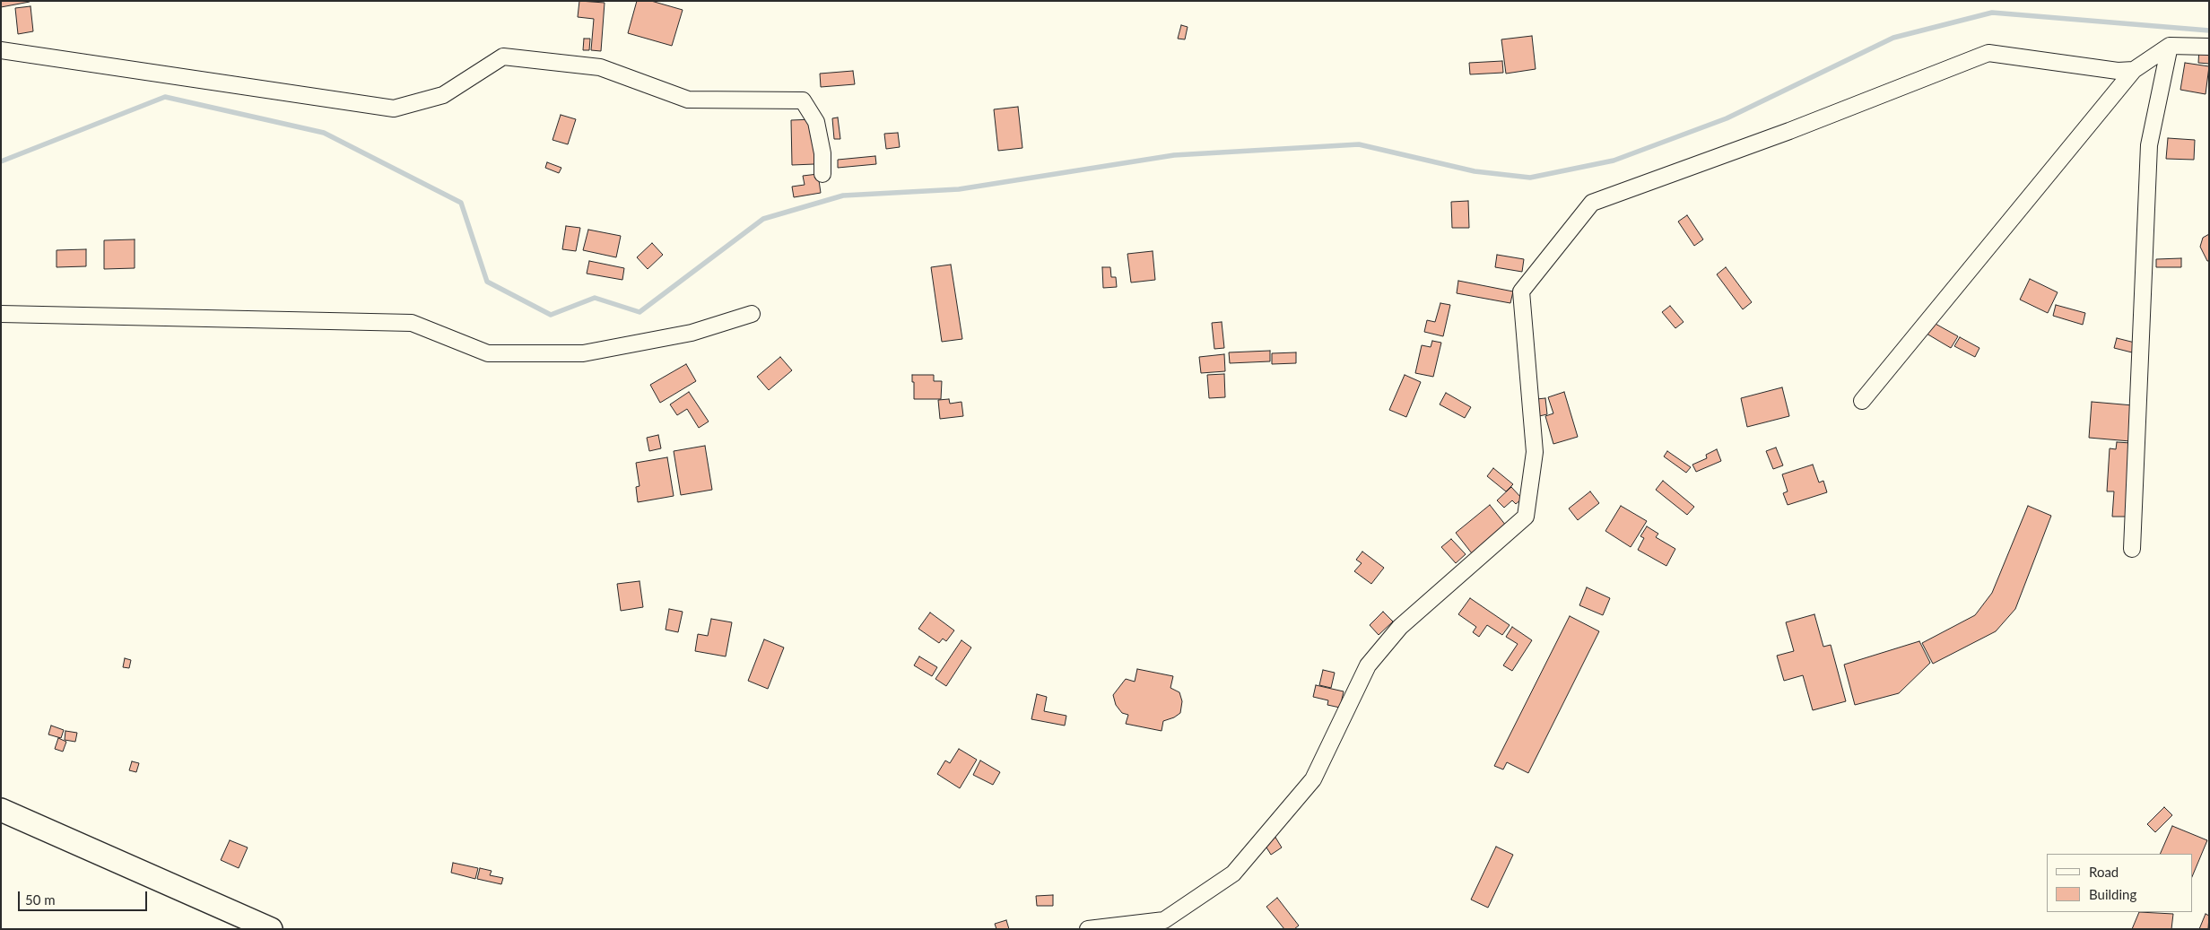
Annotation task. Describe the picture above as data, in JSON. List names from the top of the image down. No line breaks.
{"legend":["Road","Building"],"scale_bar":"50 m"}
